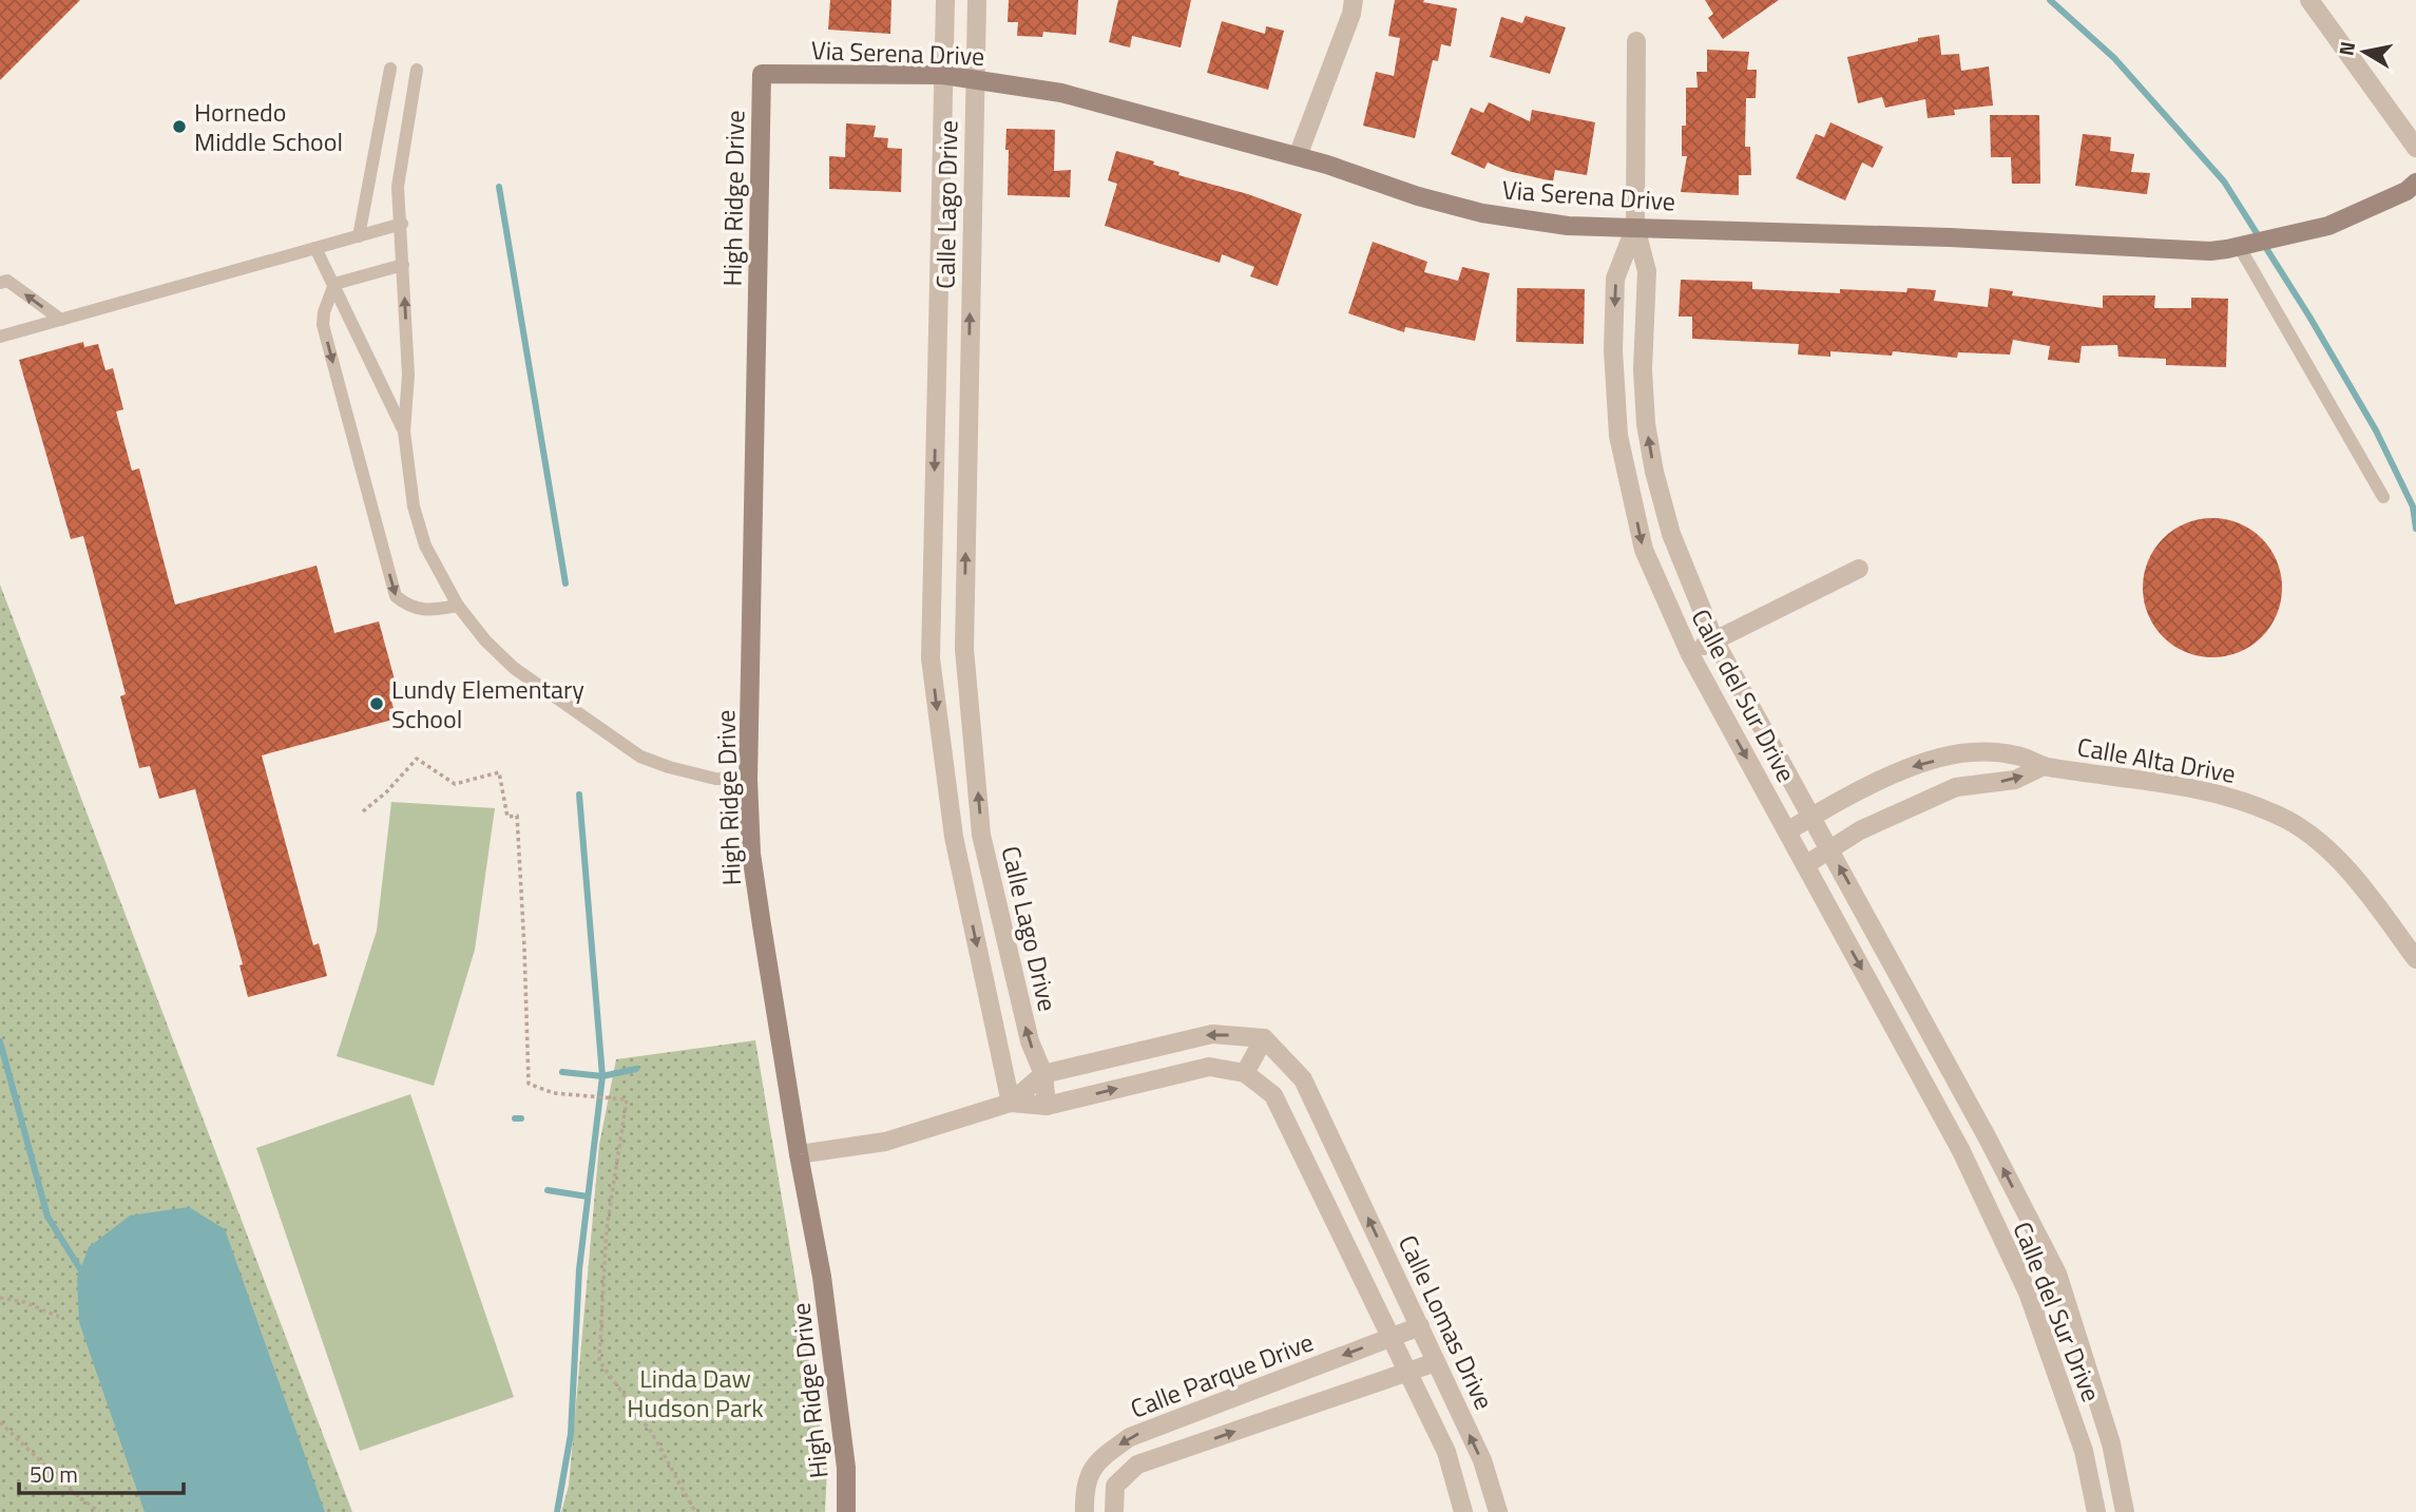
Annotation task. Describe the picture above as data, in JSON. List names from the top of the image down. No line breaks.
{"streets":{"street":["Via Serena Drive","High Ridge Drive","Calle Lago Drive","Calle del Sur Drive","Calle Alta Drive","Calle Lomas Drive","Calle Parque Drive"]},"crossings":[["Via Serena Drive","High Ridge Drive"],["Via Serena Drive","Calle Lago Drive"],["Via Serena Drive","Calle del Sur Drive"],["Calle del Sur Drive","Calle Alta Drive"],["Calle Lomas Drive","Calle Parque Drive"]],"parks":["Linda Daw Hudson Park"],"places":["Hornedo Middle School","Lundy Elementary School"],"scale_bar":"50 m","north":"left"}
